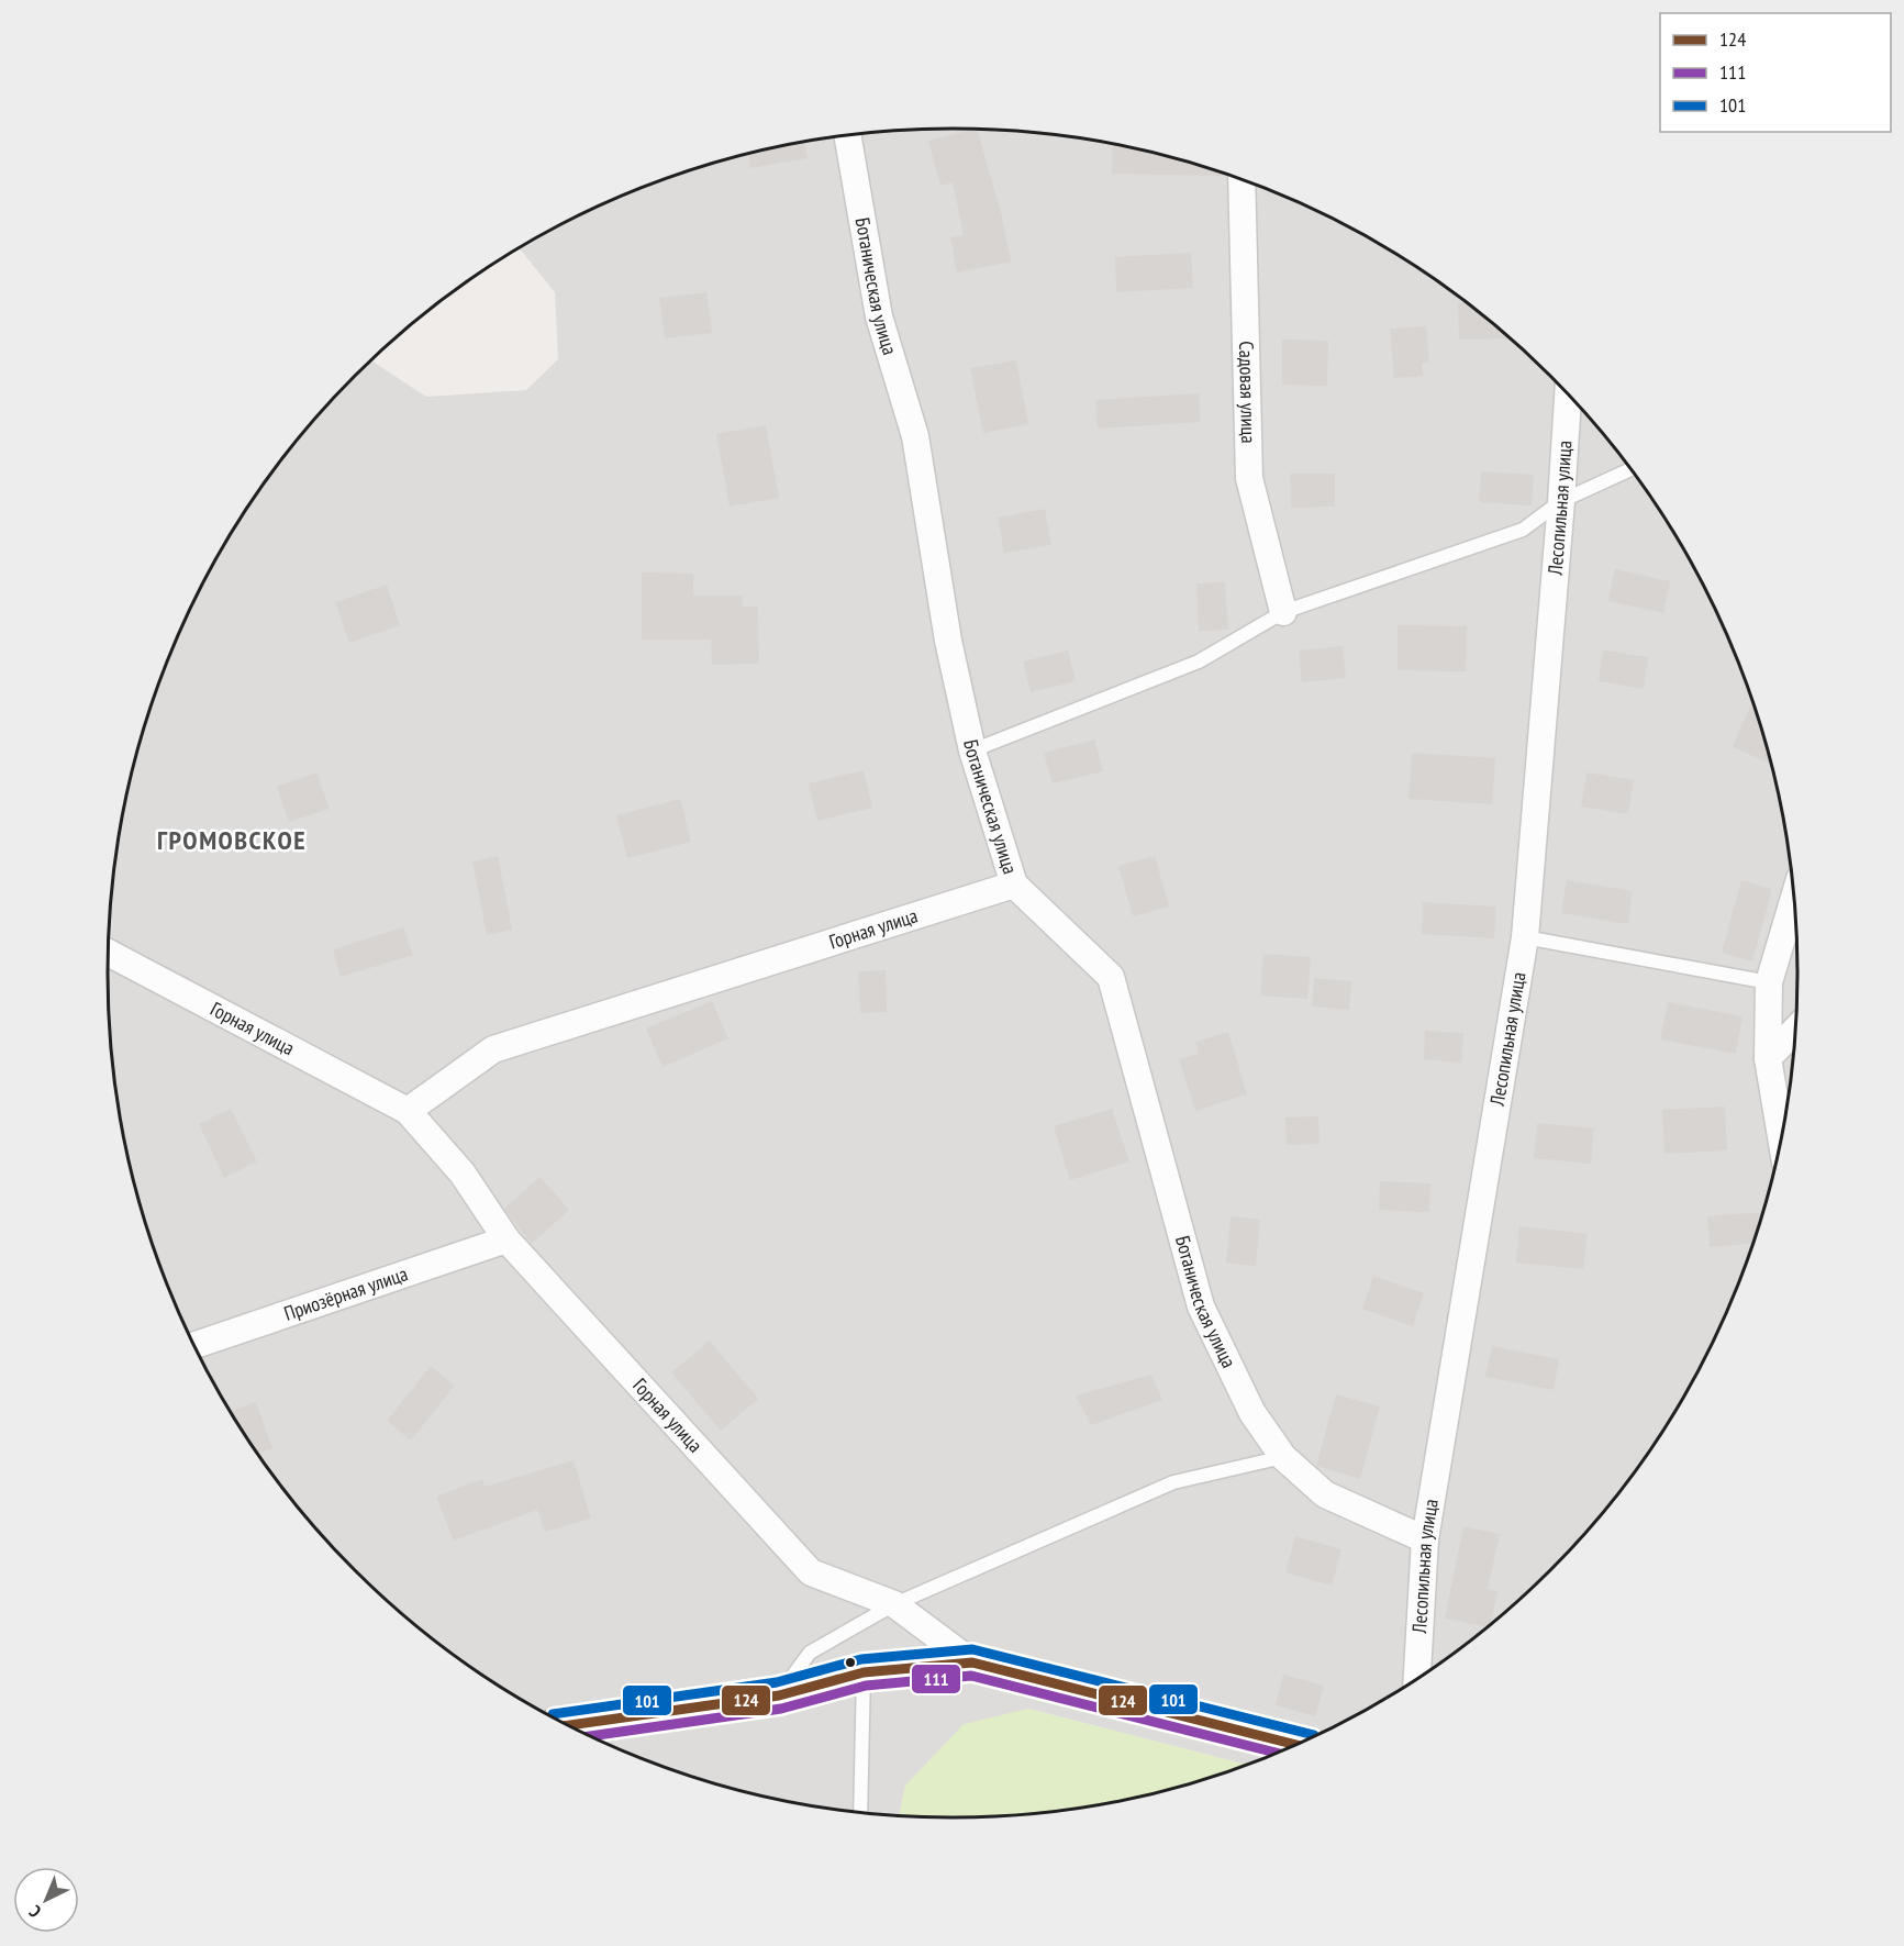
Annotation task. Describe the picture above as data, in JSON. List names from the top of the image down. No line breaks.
{"streets":{"street":["Ботаническая улица","Садовая улица","Лесопильная улица","Горная улица","Приозёрная улица"]},"crossings":[["Ботаническая улица","Лесопильная улица"],["Ботаническая улица","Горная улица"],["Горная улица","Приозёрная улица"]],"districts":["ГРОМОВСКОЕ"],"lines":["transit line 101","transit line 124","transit line 111"],"legend":["124","111","101"],"north":"bottom left"}
